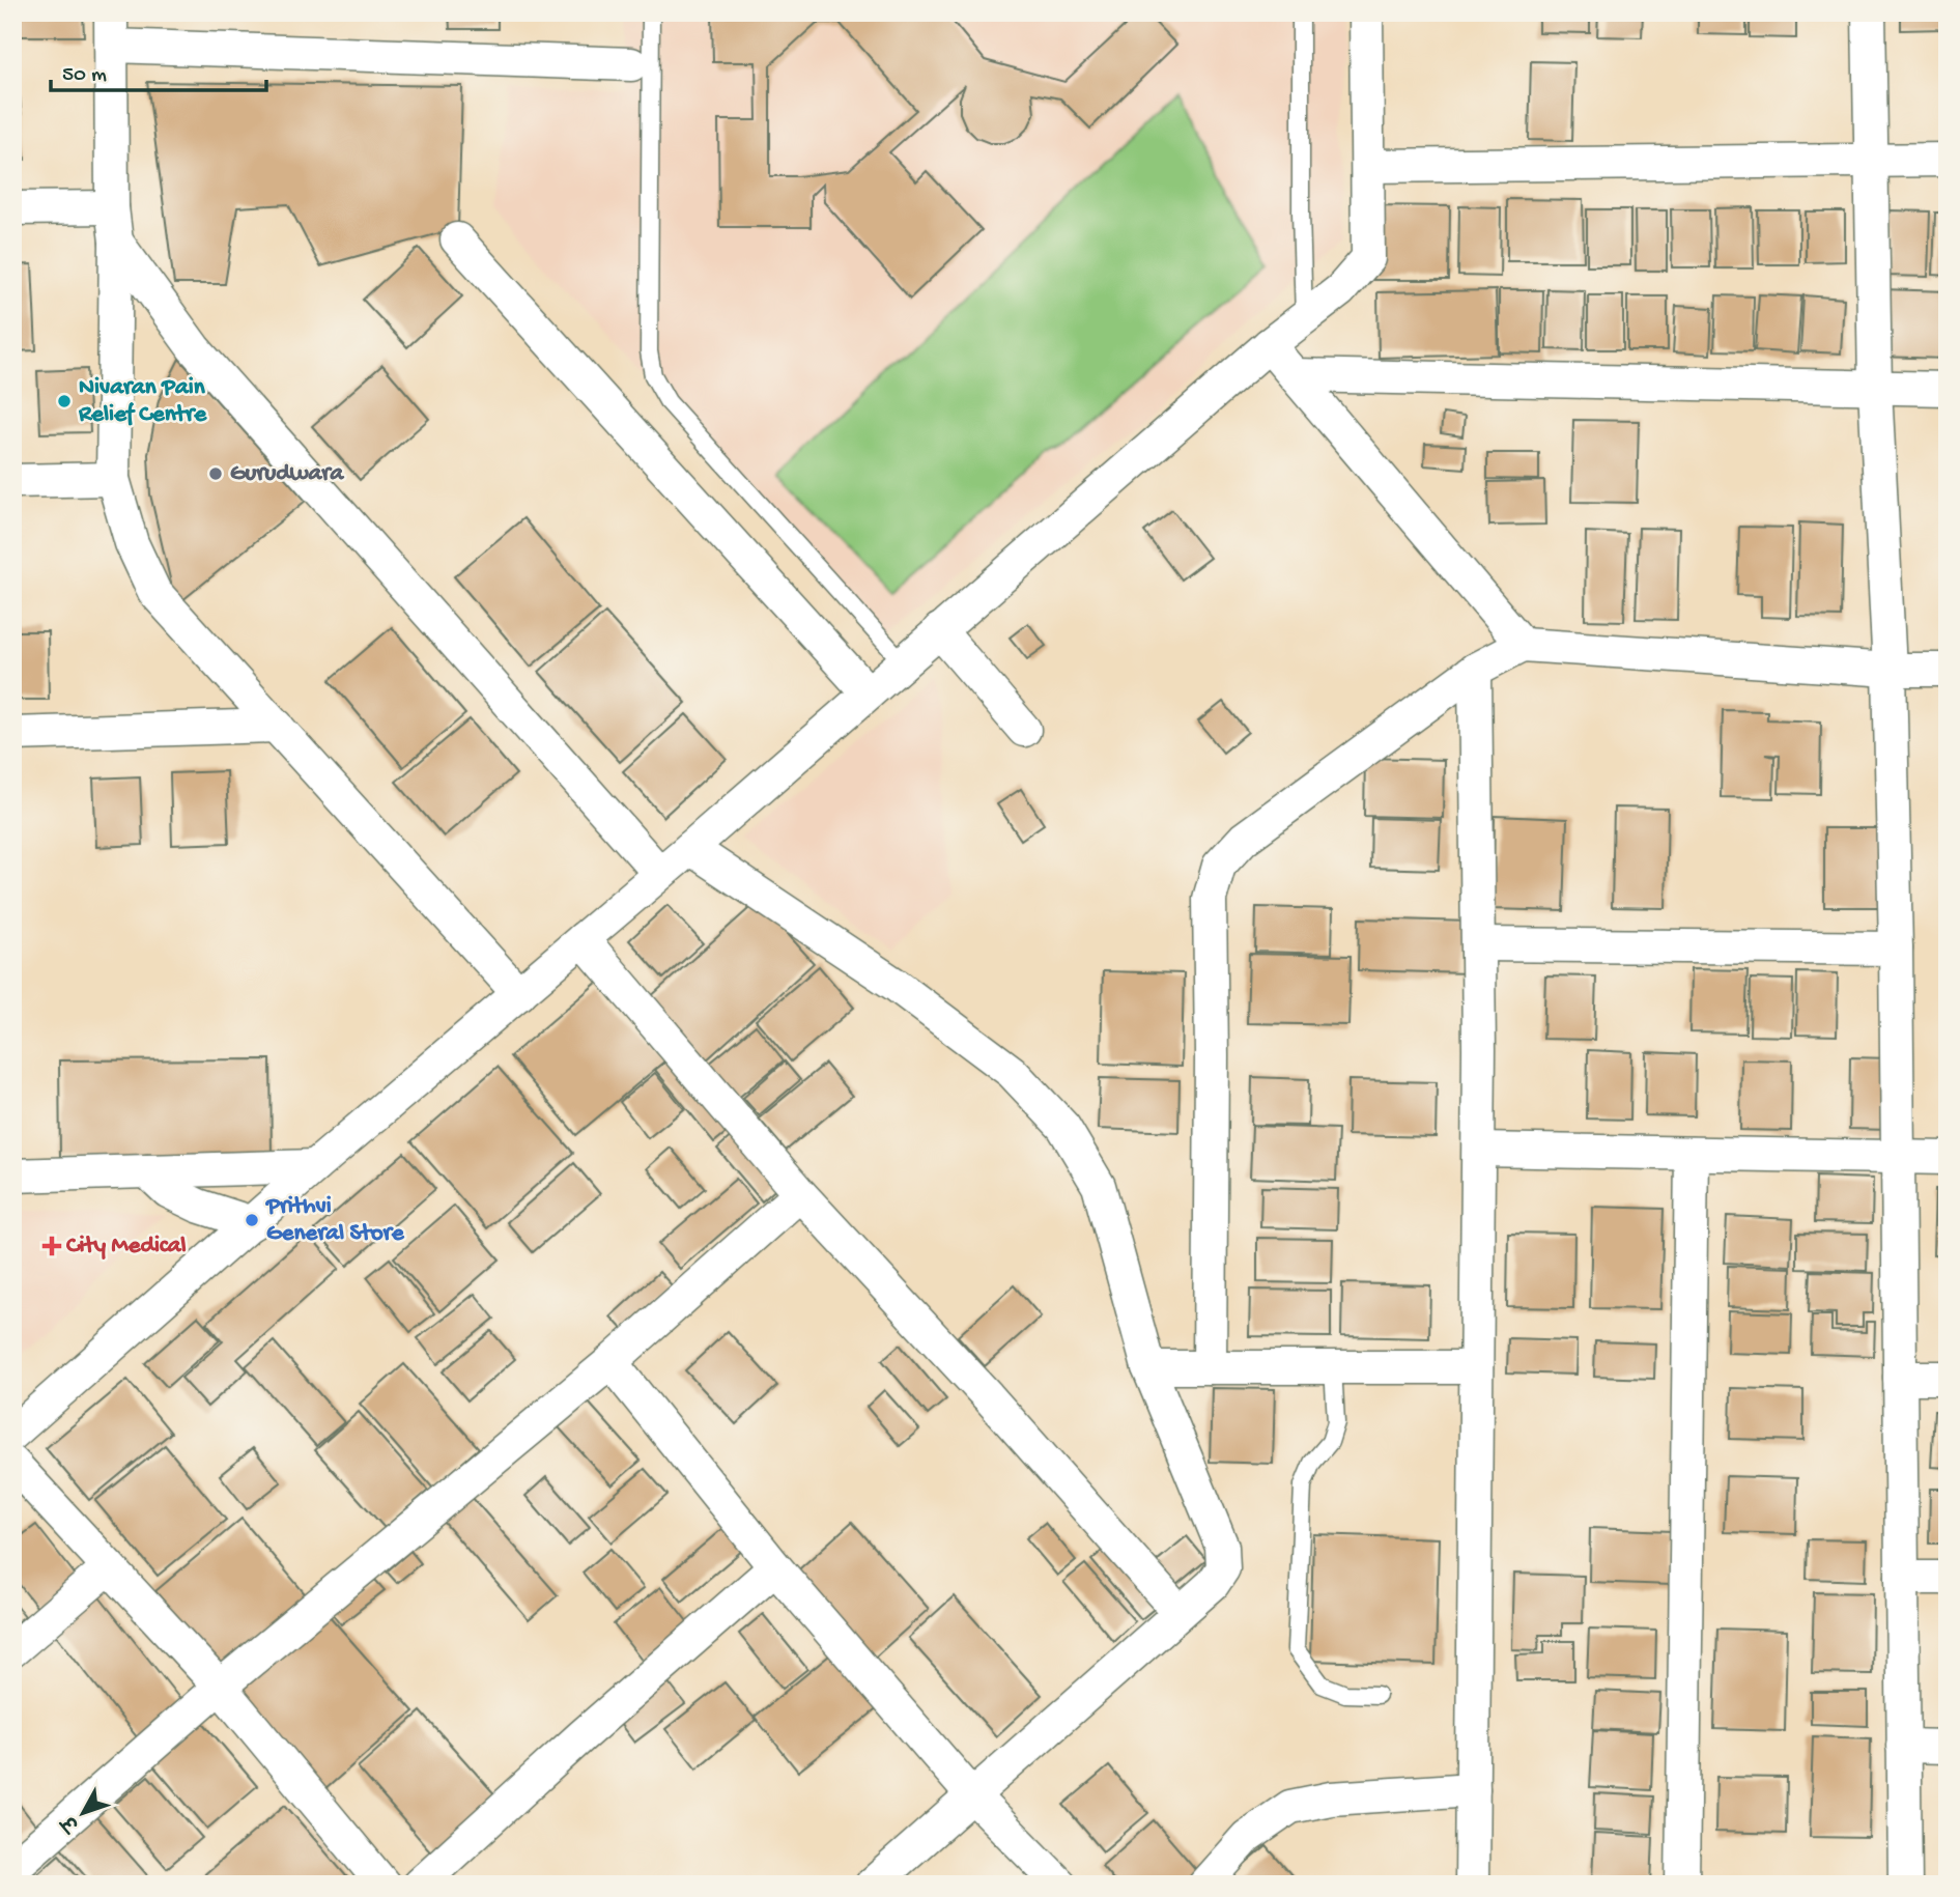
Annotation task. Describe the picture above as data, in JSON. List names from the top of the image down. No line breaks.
{"places":{"other":["Nivaran Pain Relief Centre","Gurudwara","Prithvi General Store"],"health":["City Medical"]},"scale_bar":"50 m","north":"bottom left"}
